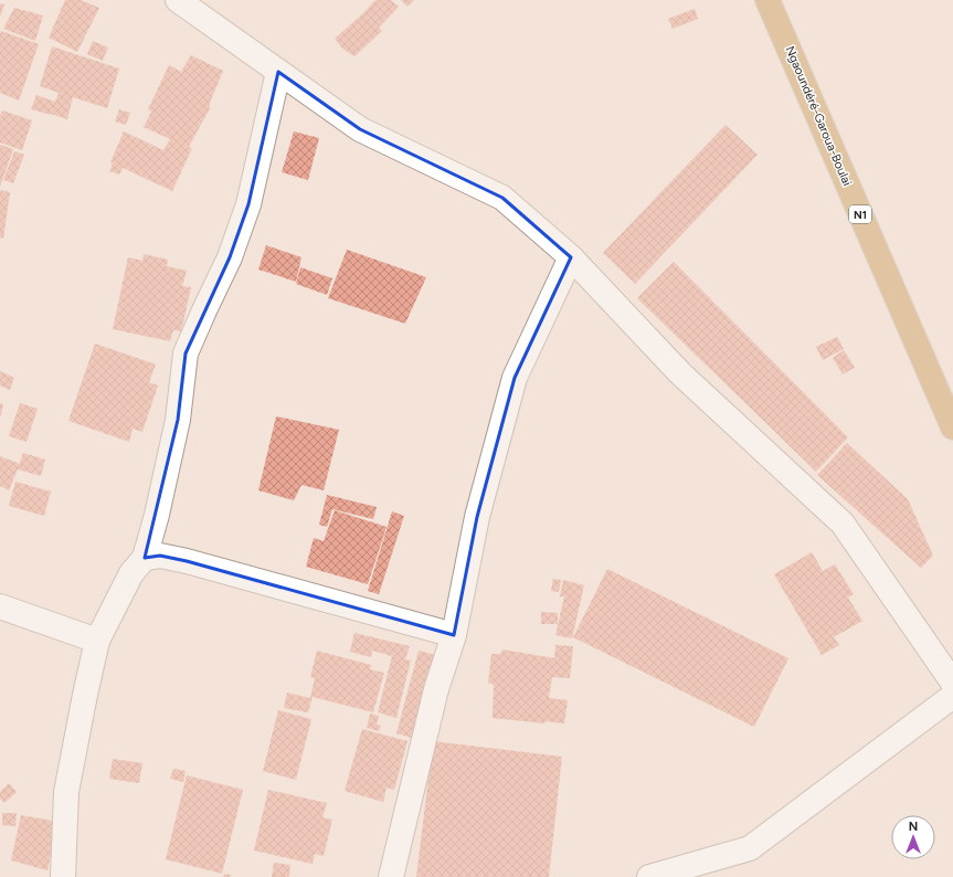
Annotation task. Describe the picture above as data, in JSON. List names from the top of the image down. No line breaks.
{"streets":{"highway":["Ngaoundéré-Garoua-Boulai","N1"]},"north":"top"}
